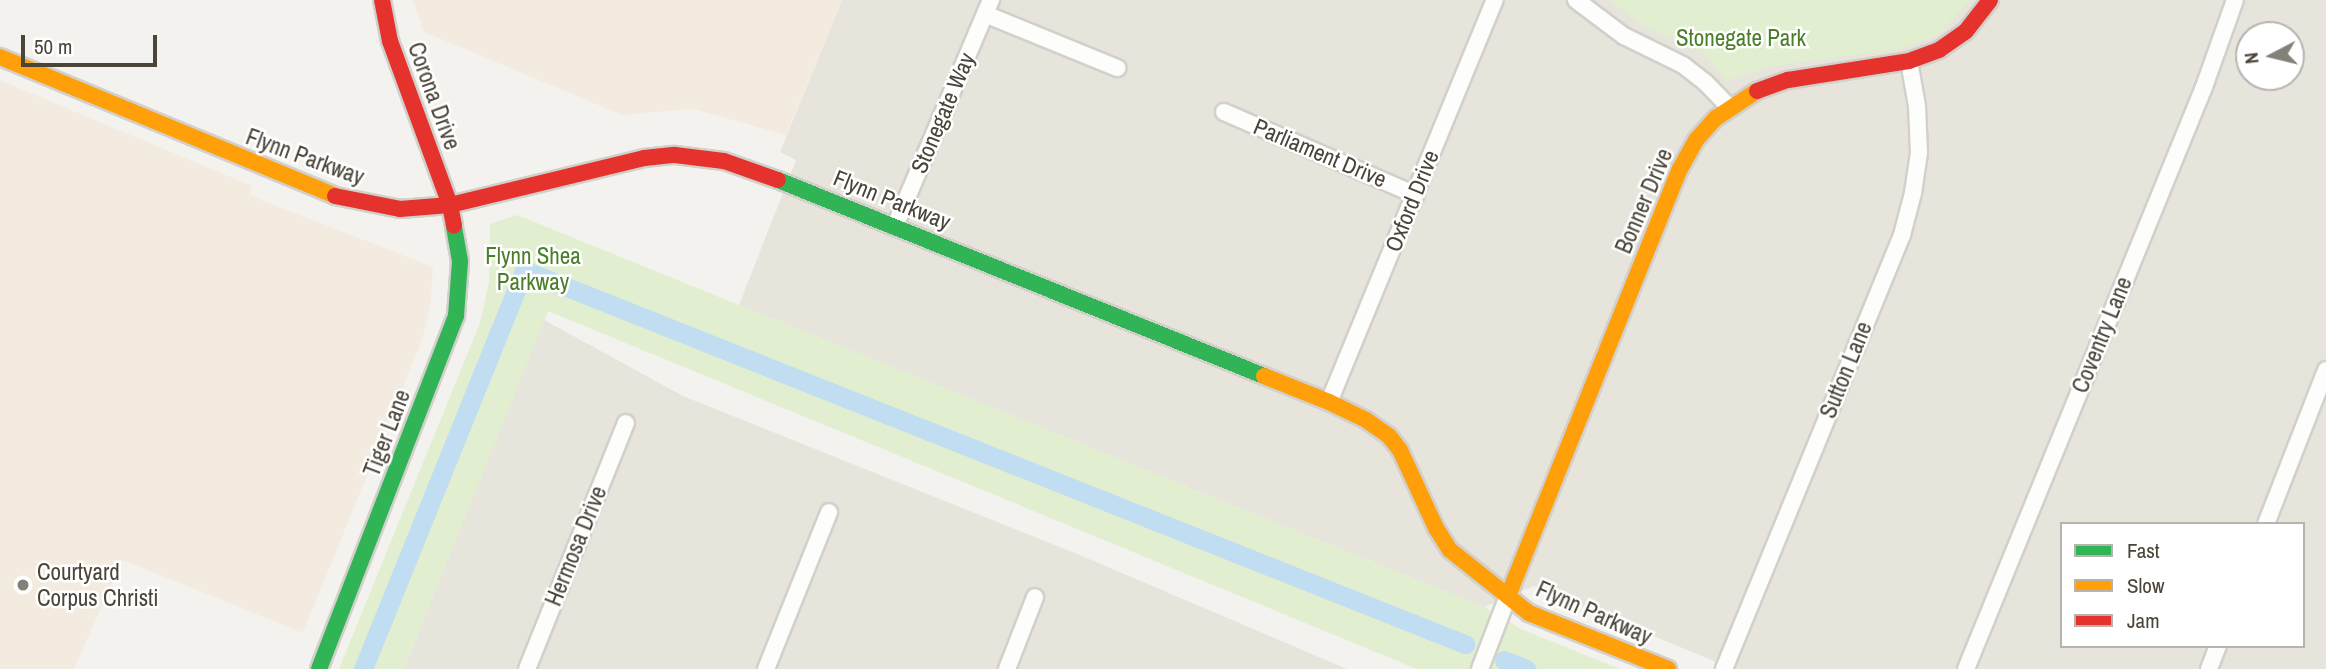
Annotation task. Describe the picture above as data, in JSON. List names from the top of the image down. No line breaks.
{"streets":{"street":["Corona Drive","Stonegate Way","Parliament Drive","Flynn Parkway","Oxford Drive","Bonner Drive","Coventry Lane","Sutton Lane","Tiger Lane","Hermosa Drive"]},"crossings":[["Corona Drive","Flynn Parkway"],["Corona Drive","Tiger Lane"],["Stonegate Way","Flynn Parkway"],["Parliament Drive","Oxford Drive"],["Flynn Parkway","Oxford Drive"],["Flynn Parkway","Bonner Drive"],["Flynn Parkway","Tiger Lane"],["Bonner Drive","Sutton Lane"]],"parks":["Stonegate Park","Flynn Shea Parkway"],"places":["Courtyard Corpus Christi"],"legend":["Fast","Slow","Jam"],"scale_bar":"50 m","north":"left"}
